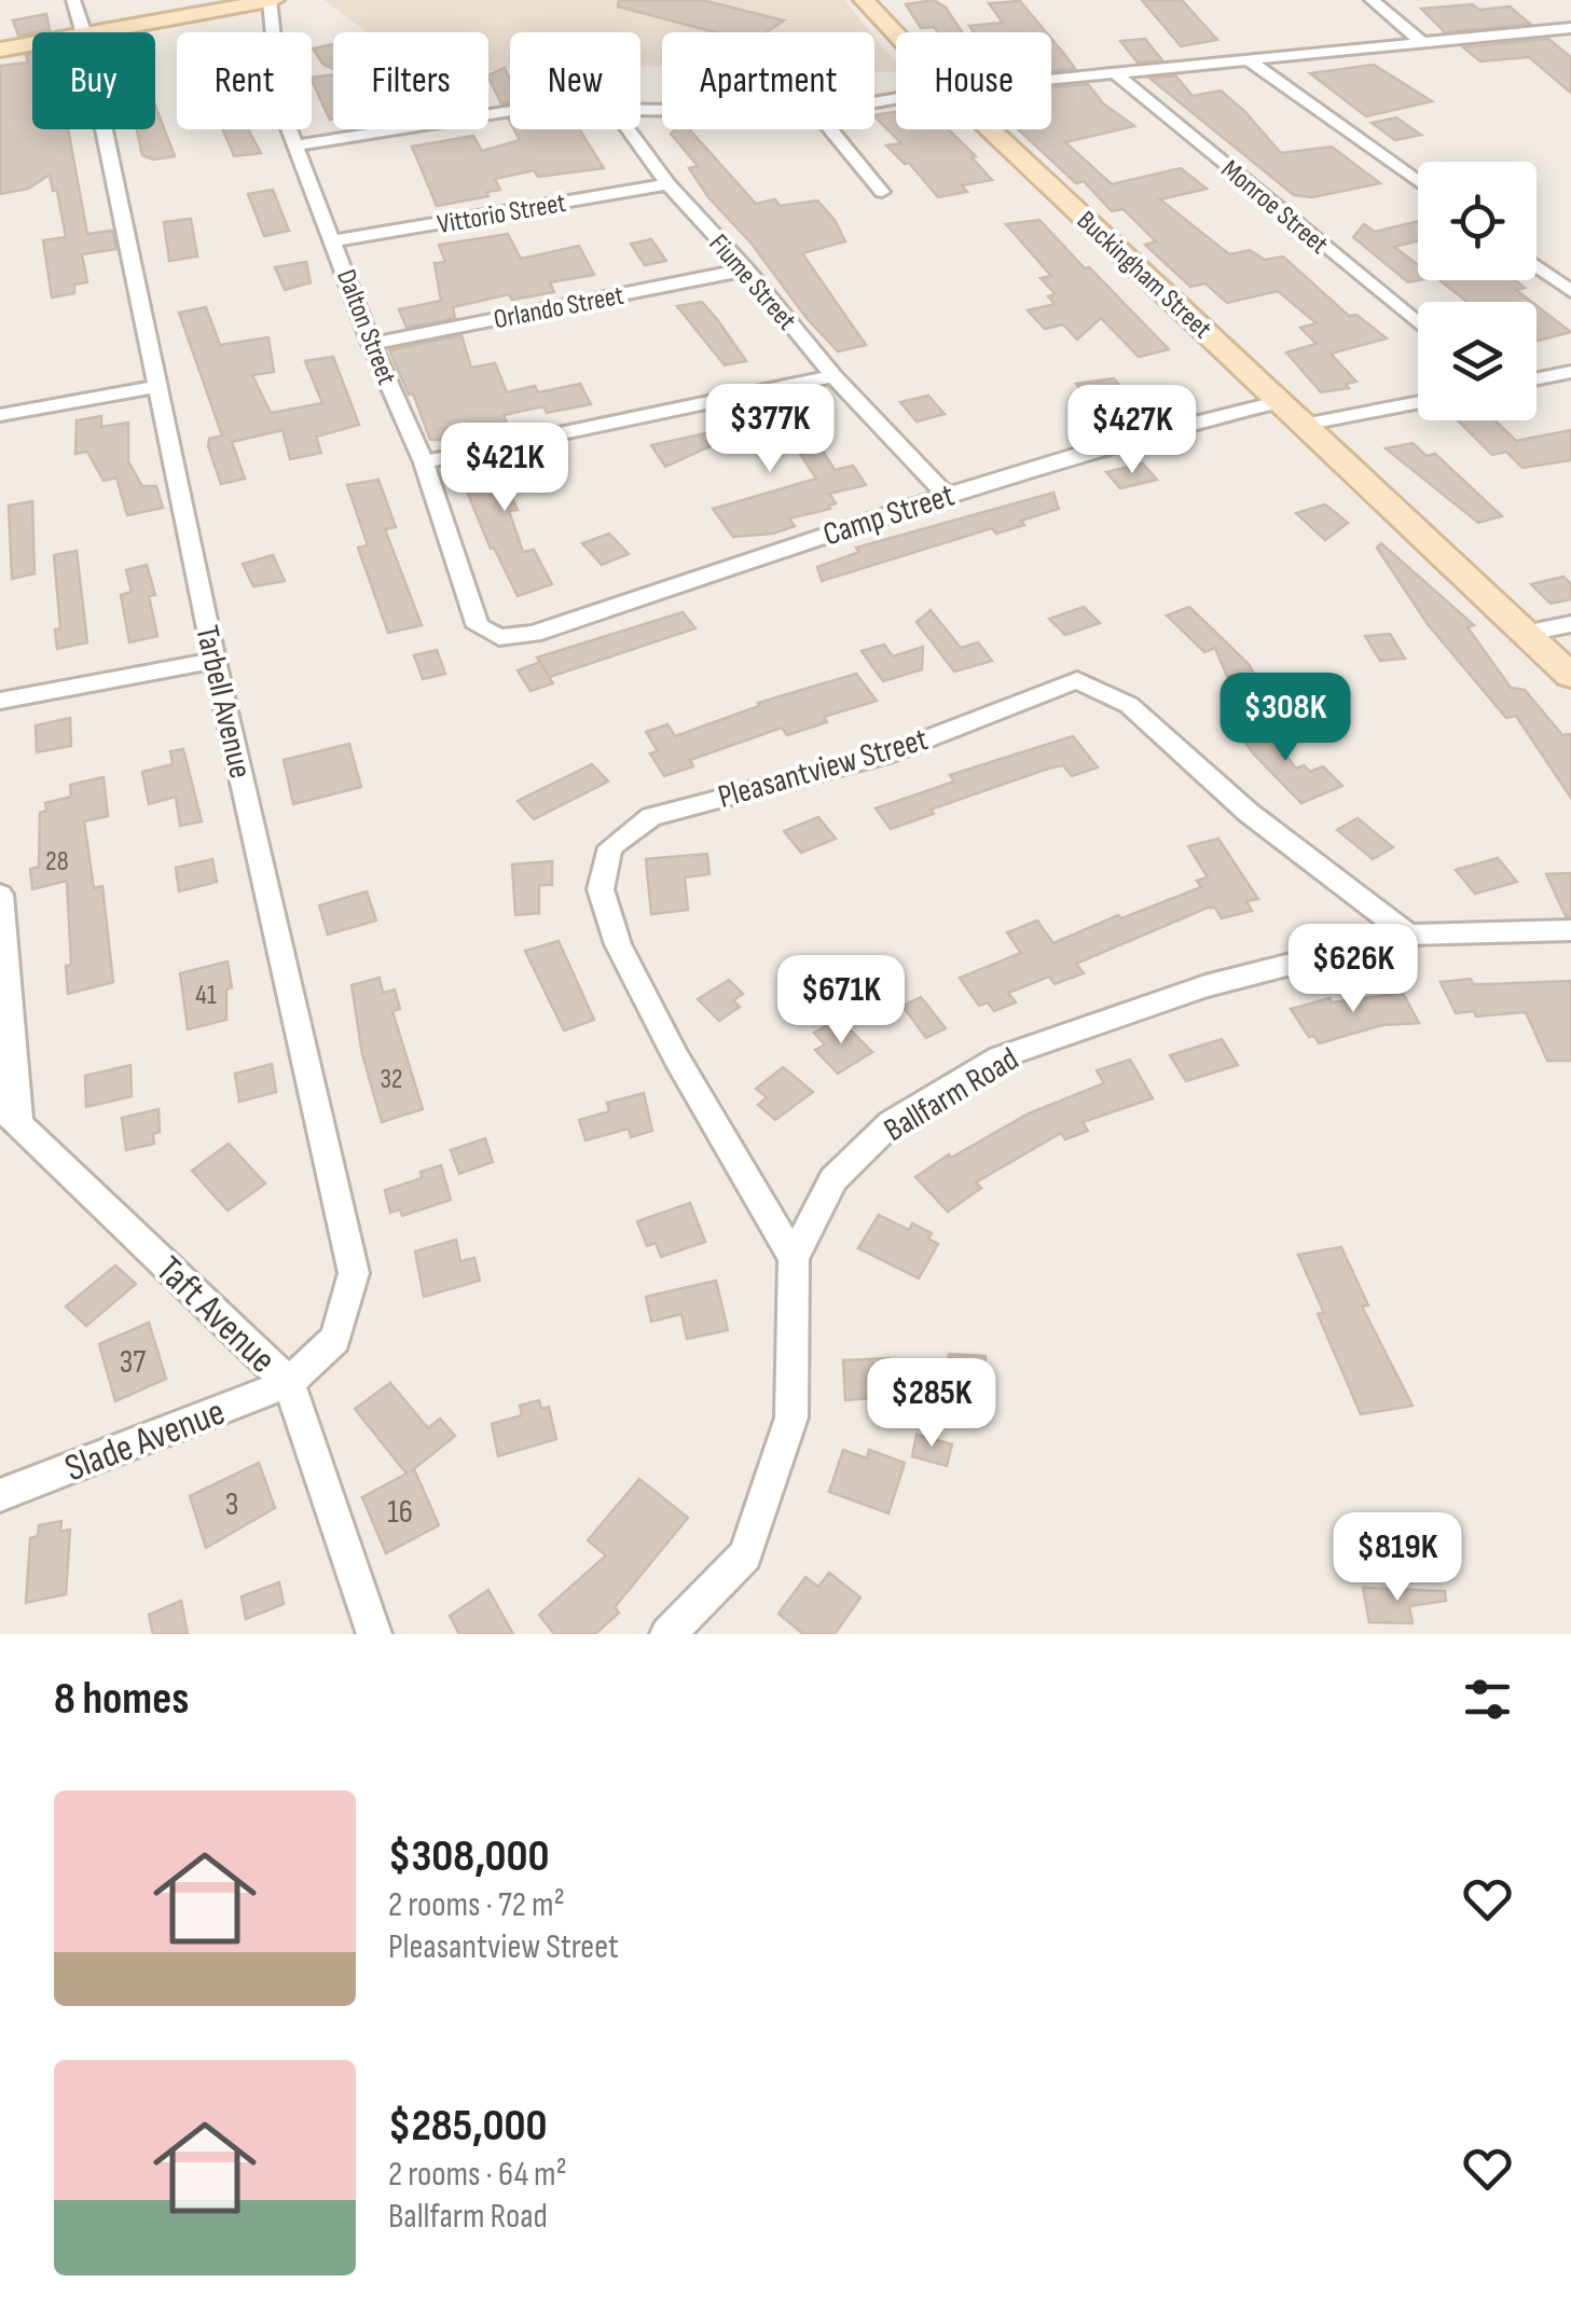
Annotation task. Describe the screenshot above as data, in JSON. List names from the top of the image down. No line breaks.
{"streets":{"main road":["Buckingham Street"],"street":["Monroe Street","Vittorio Street","Fiume Street","Orlando Street","Dalton Street","Camp Street","Tarbell Avenue","Pleasantview Street","Ballfarm Road","Taft Avenue","Slade Avenue"]},"crossings":[["Vittorio Street","Fiume Street"],["Vittorio Street","Dalton Street"],["Buckingham Street","Camp Street"],["Fiume Street","Orlando Street"],["Fiume Street","Camp Street"],["Orlando Street","Dalton Street"],["Dalton Street","Camp Street"],["Tarbell Avenue","Taft Avenue"],["Tarbell Avenue","Slade Avenue"],["Pleasantview Street","Ballfarm Road"],["Taft Avenue","Slade Avenue"]],"house_numbers":["28","41","32","37","3","16"],"page":{"chip":["Buy","Rent","Filters","New","Apartment","House"],"price":["$377K","$427K","$421K","$308K","$626K","$671K","$285K","$819K"],"heading":"8 homes","list":[{"name":"$308,000","note":"2 rooms · 72 m² · Pleasantview Street"},{"name":"$285,000","note":"2 rooms · 64 m² · Ballfarm Road"}]}}
